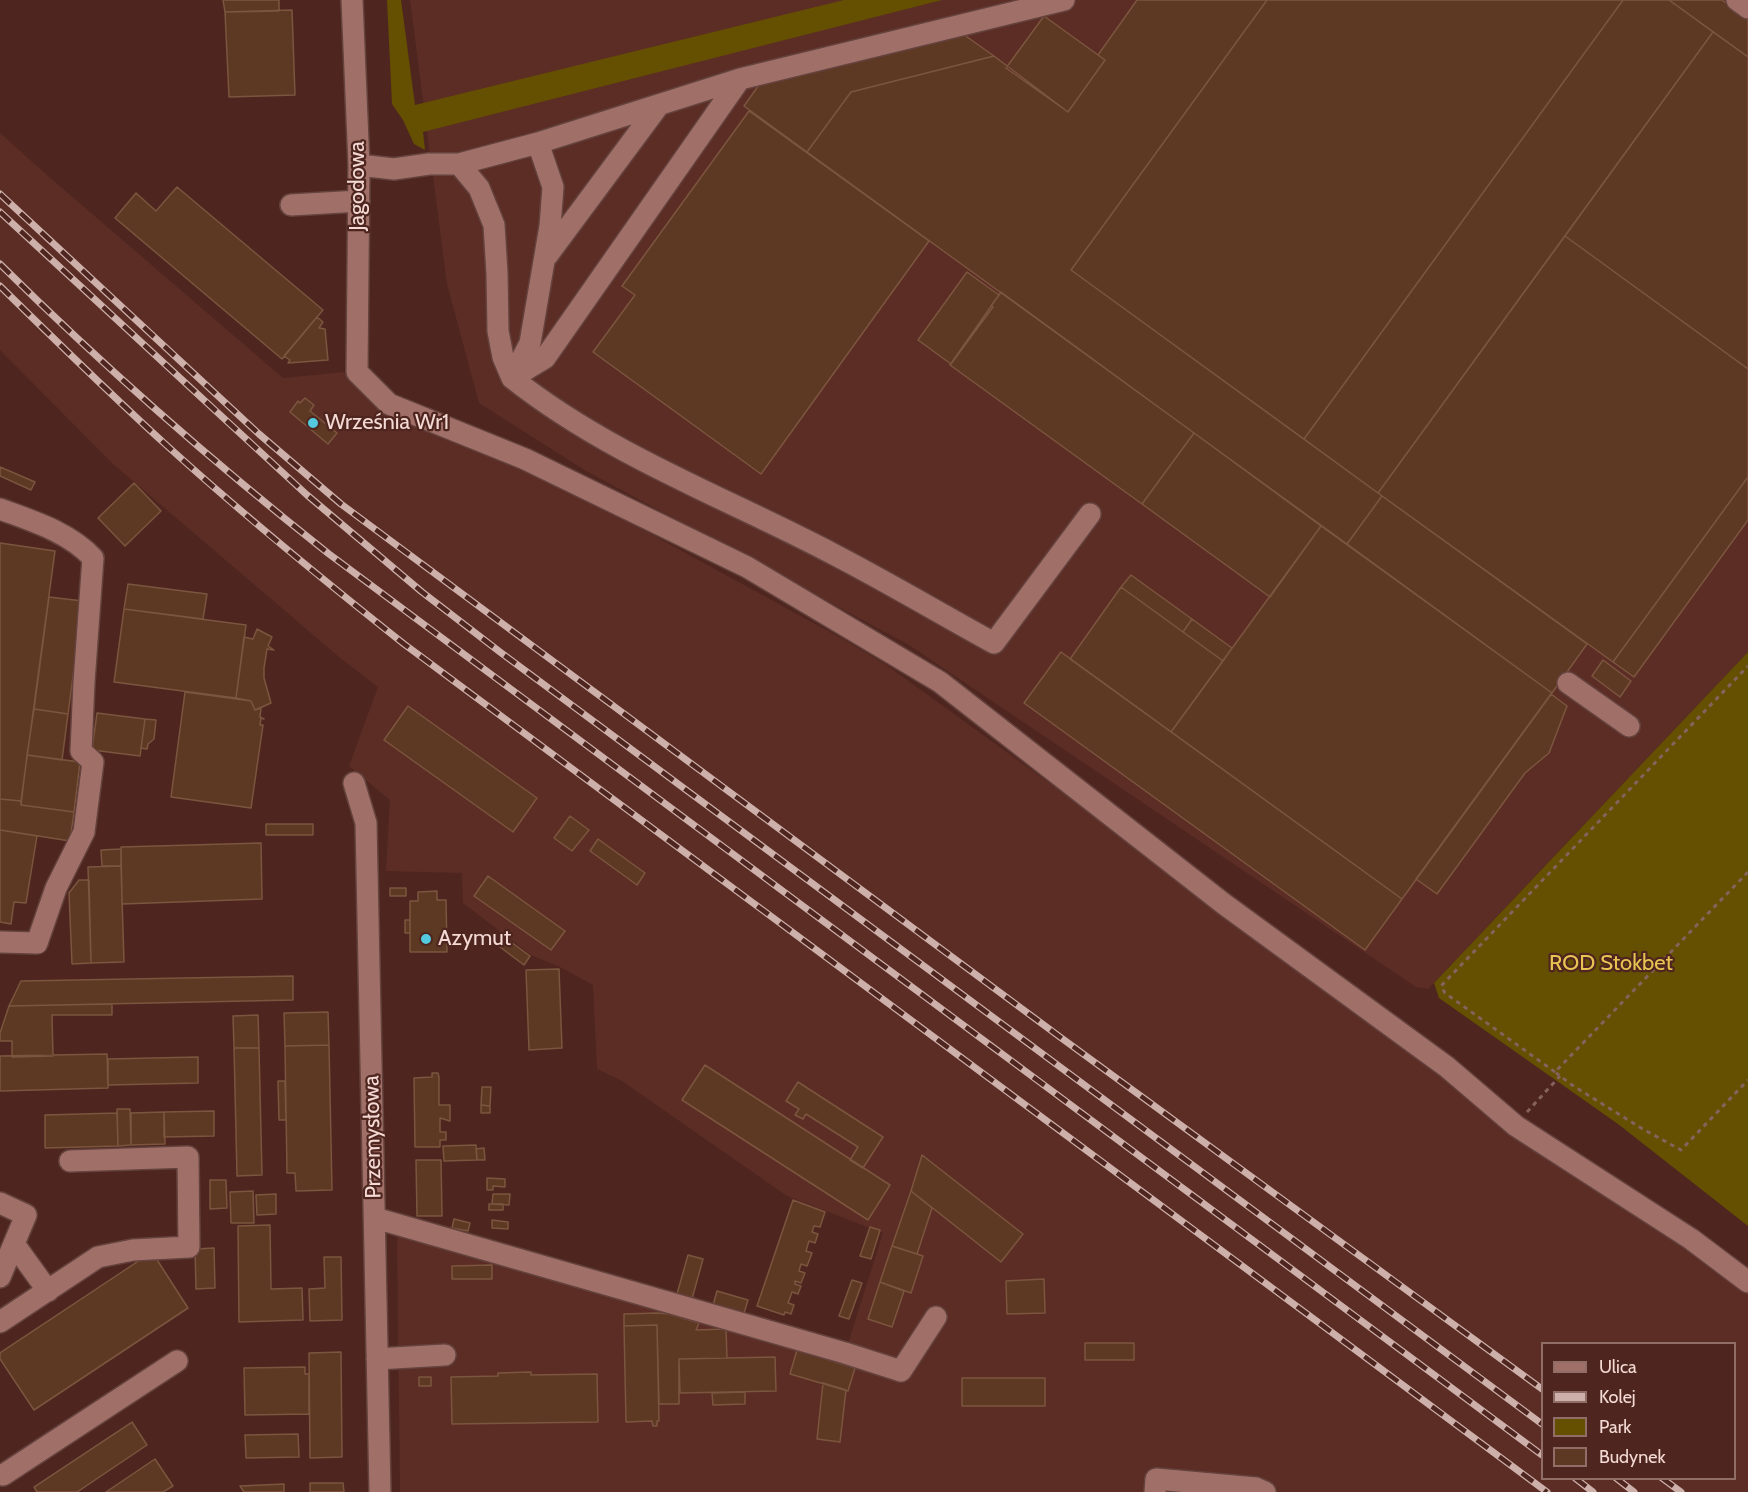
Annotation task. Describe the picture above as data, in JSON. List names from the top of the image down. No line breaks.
{"streets":{"street":["Jagodowa","Przemysłowa"]},"parks":["ROD Stokbet"],"places":["Września Wr1","Azymut"],"legend":["Ulica","Kolej","Park","Budynek"]}
